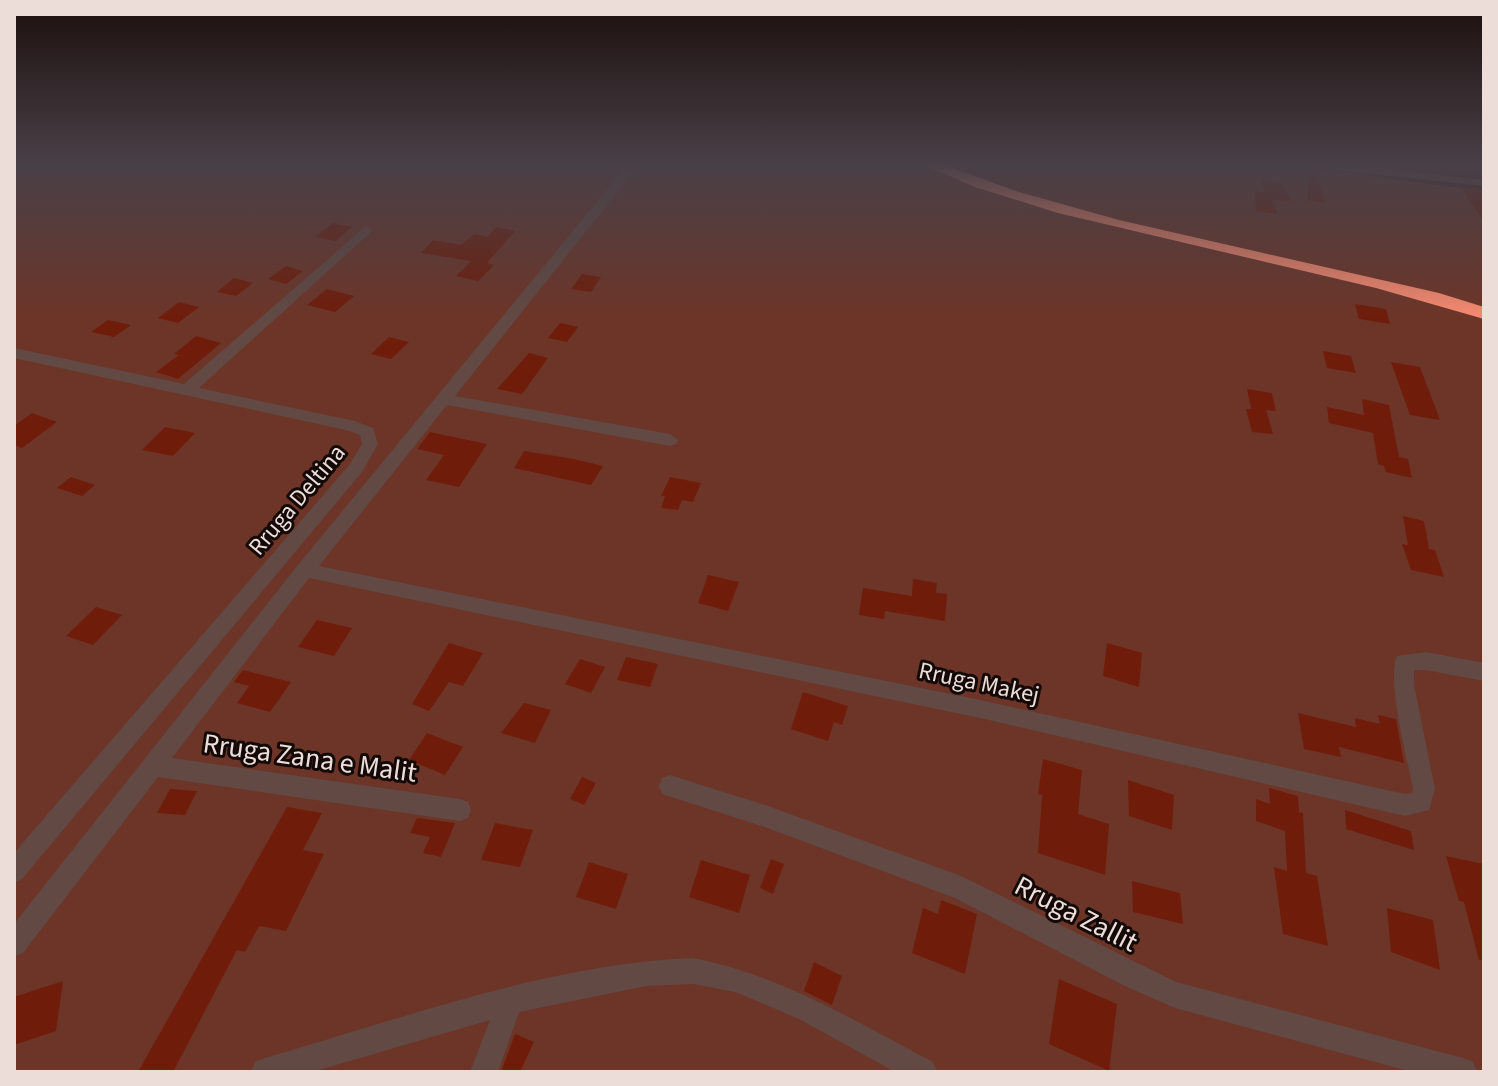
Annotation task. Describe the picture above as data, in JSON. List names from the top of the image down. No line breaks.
{"streets":{"street":["Rruga Deltina","Rruga Makej","Rruga Zana e Malit","Rruga Zallit"]},"crossings":[["Rruga Makej","Rruga Zana e Malit"]]}
